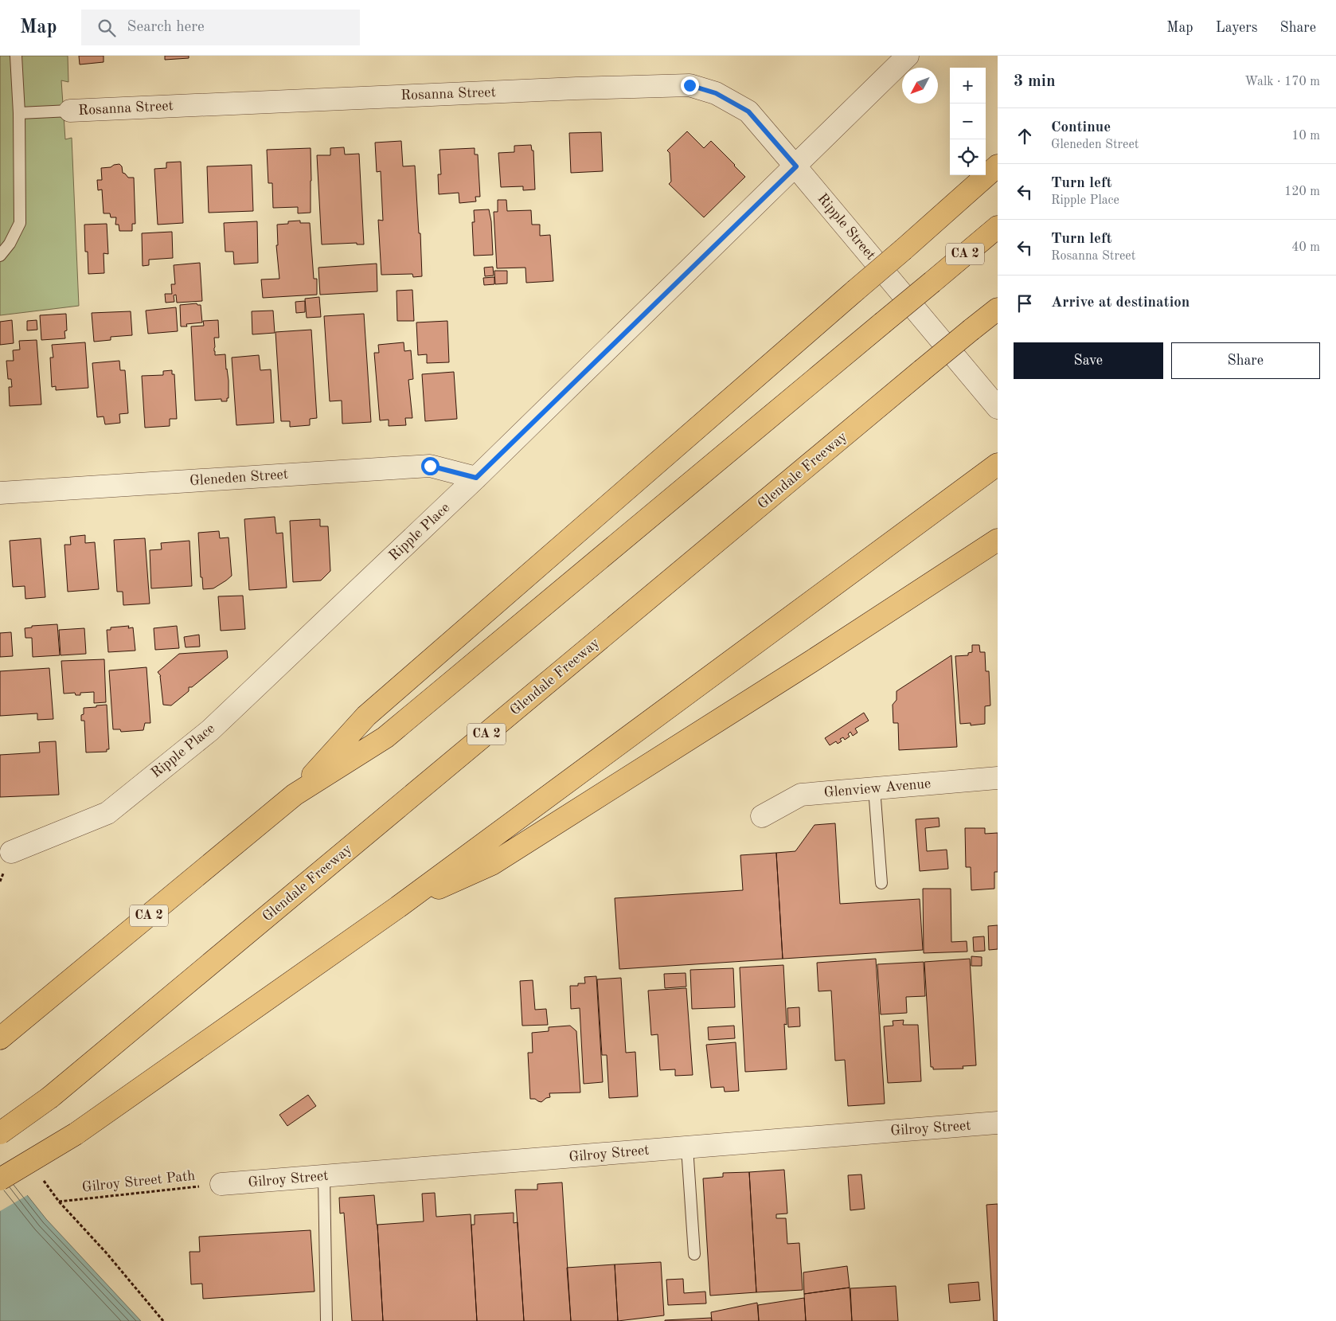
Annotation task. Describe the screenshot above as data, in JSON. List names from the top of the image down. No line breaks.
{"streets":{"highway":["CA 2","Glendale Freeway"],"street":["Rosanna Street","Ripple Street","Gleneden Street","Ripple Place","Glenview Avenue","Gilroy Street"],"path":["Gilroy Street Path"]},"crossings":[["Rosanna Street","Ripple Street"],["Rosanna Street","Ripple Place"],["Ripple Street","Ripple Place"],["Gleneden Street","Ripple Place"],["Gilroy Street","Gilroy Street Path"]],"north":"bottom left","page":{"header":"Map","search":"Search here","nav":["Map","Layers","Share"],"heading":["3 min","Walk · 170 m"],"map_buttons":["+","−"],"list":[["Continue","Gleneden Street","10 m"],["Turn left","Ripple Place","120 m"],["Turn left","Rosanna Street","40 m"],"Arrive at destination"],"buttons":["Save","Share"]}}
